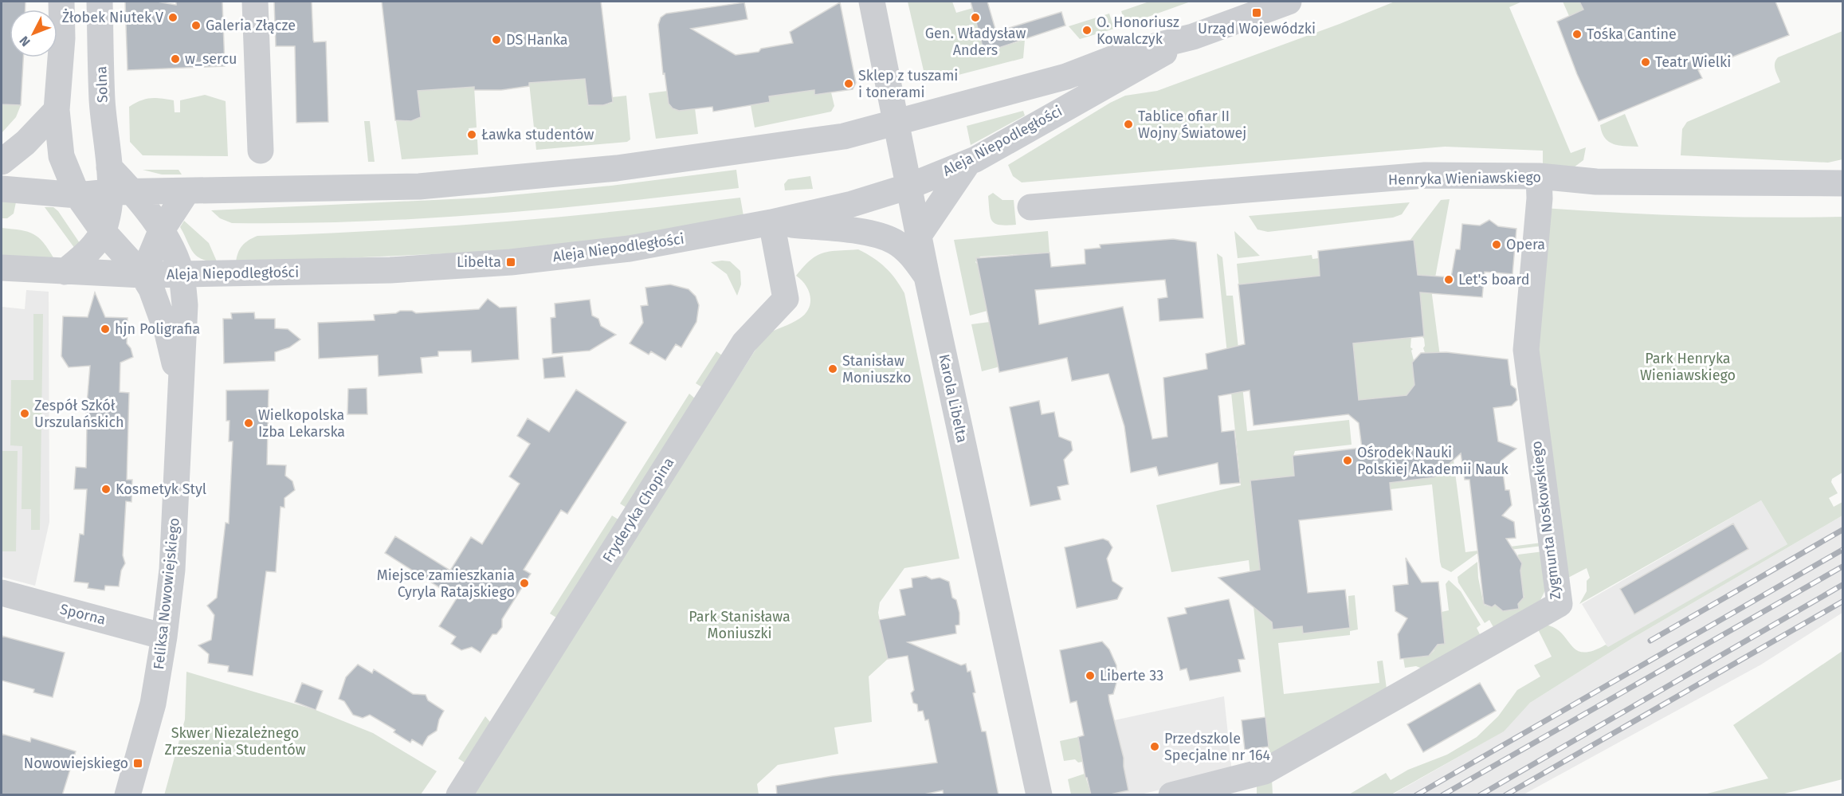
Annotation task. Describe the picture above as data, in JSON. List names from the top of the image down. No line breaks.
{"streets":{"street":["Solna","Aleja Niepodległości","Henryka Wieniawskiego","Karola Libelta","Fryderyka Chopina","Zygmunta Noskowskiego","Feliksa Nowowiejskiego","Sporna"]},"crossings":[["Solna","Aleja Niepodległości"],["Aleja Niepodległości","Karola Libelta"],["Aleja Niepodległości","Fryderyka Chopina"],["Aleja Niepodległości","Feliksa Nowowiejskiego"],["Henryka Wieniawskiego","Zygmunta Noskowskiego"],["Feliksa Nowowiejskiego","Sporna"]],"parks":["Park Henryka Wieniawskiego","Park Stanisława Moniuszki","Skwer Niezależnego Zrzeszenia Studentów"],"places":{"transit":["Urząd Wojewódzki","Libelta","Nowowiejskiego"],"other":["Żłobek Niutek V","Gen. Władysław Anders","Galeria Złącze","O. Honoriusz Kowalczyk","Tośka Cantine","DS Hanka","w_sercu","Teatr Wielki","Sklep z tuszami i tonerami","Tablice ofiar II Wojny Światowej","Ławka studentów","Opera","Let's board","hjn Poligrafia","Stanisław Moniuszko","Zespół Szkół Urszulańskich","Wielkopolska Izba Lekarska","Ośrodek Nauki Polskiej Akademii Nauk","Kosmetyk Styl","Miejsce zamieszkania Cyryla Ratajskiego","Liberte 33","Przedszkole Specjalne nr 164"]},"north":"bottom left"}
